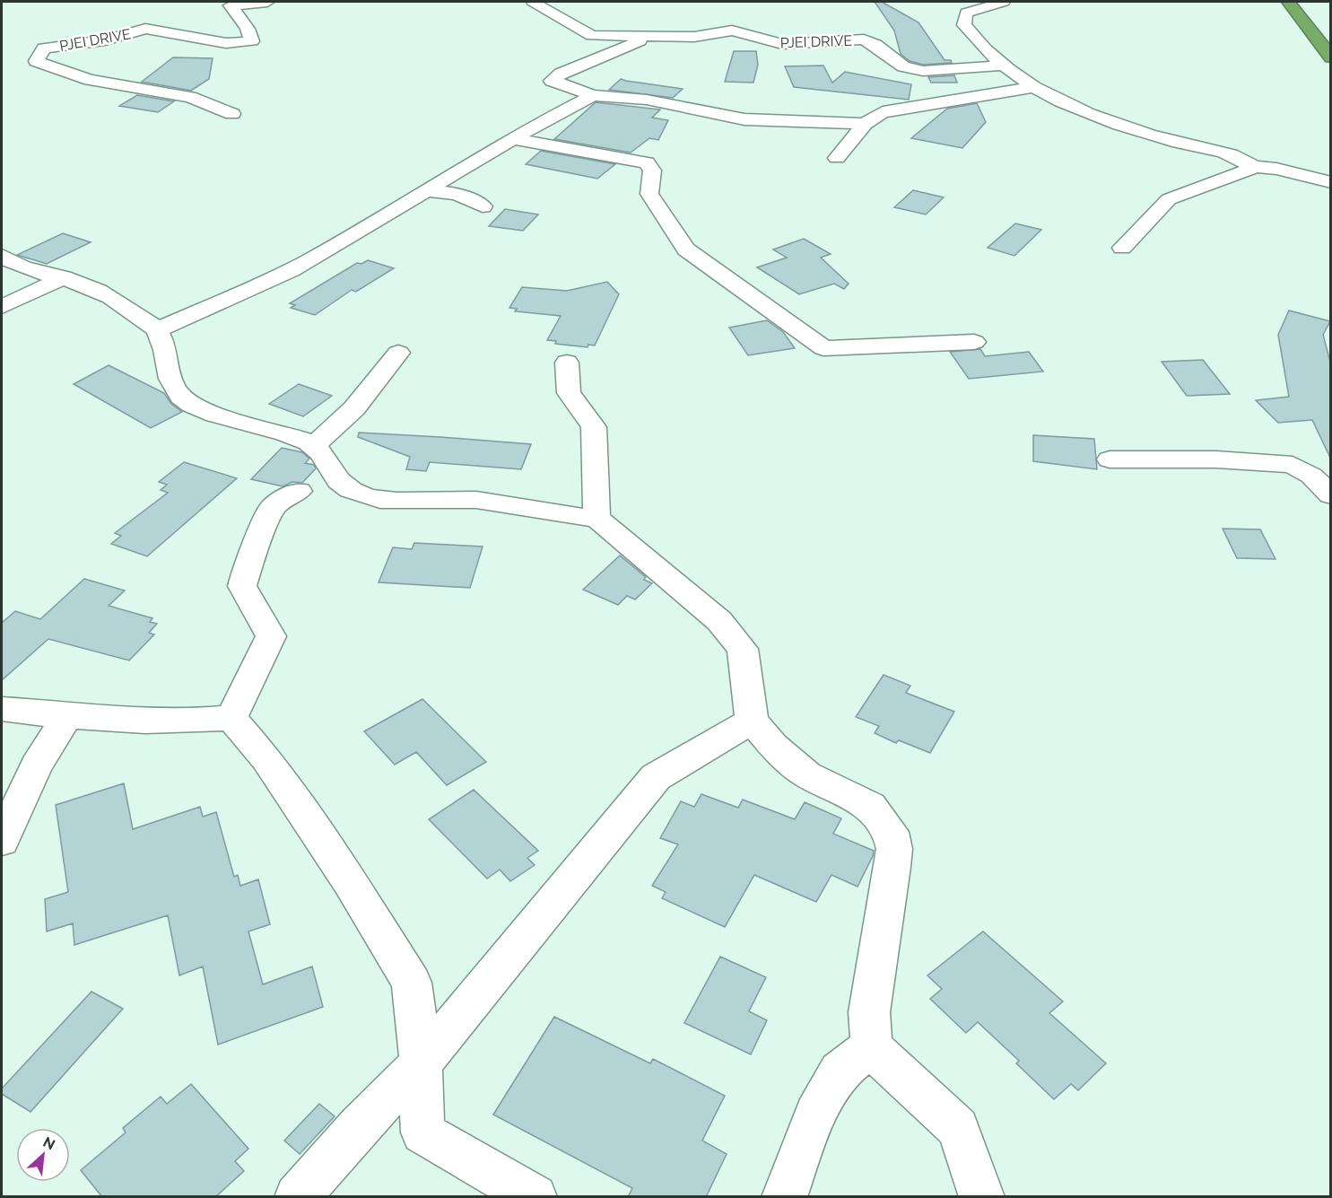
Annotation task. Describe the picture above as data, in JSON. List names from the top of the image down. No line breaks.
{"streets":{"street":["PJEI DRIVE"]},"north":"top right"}
